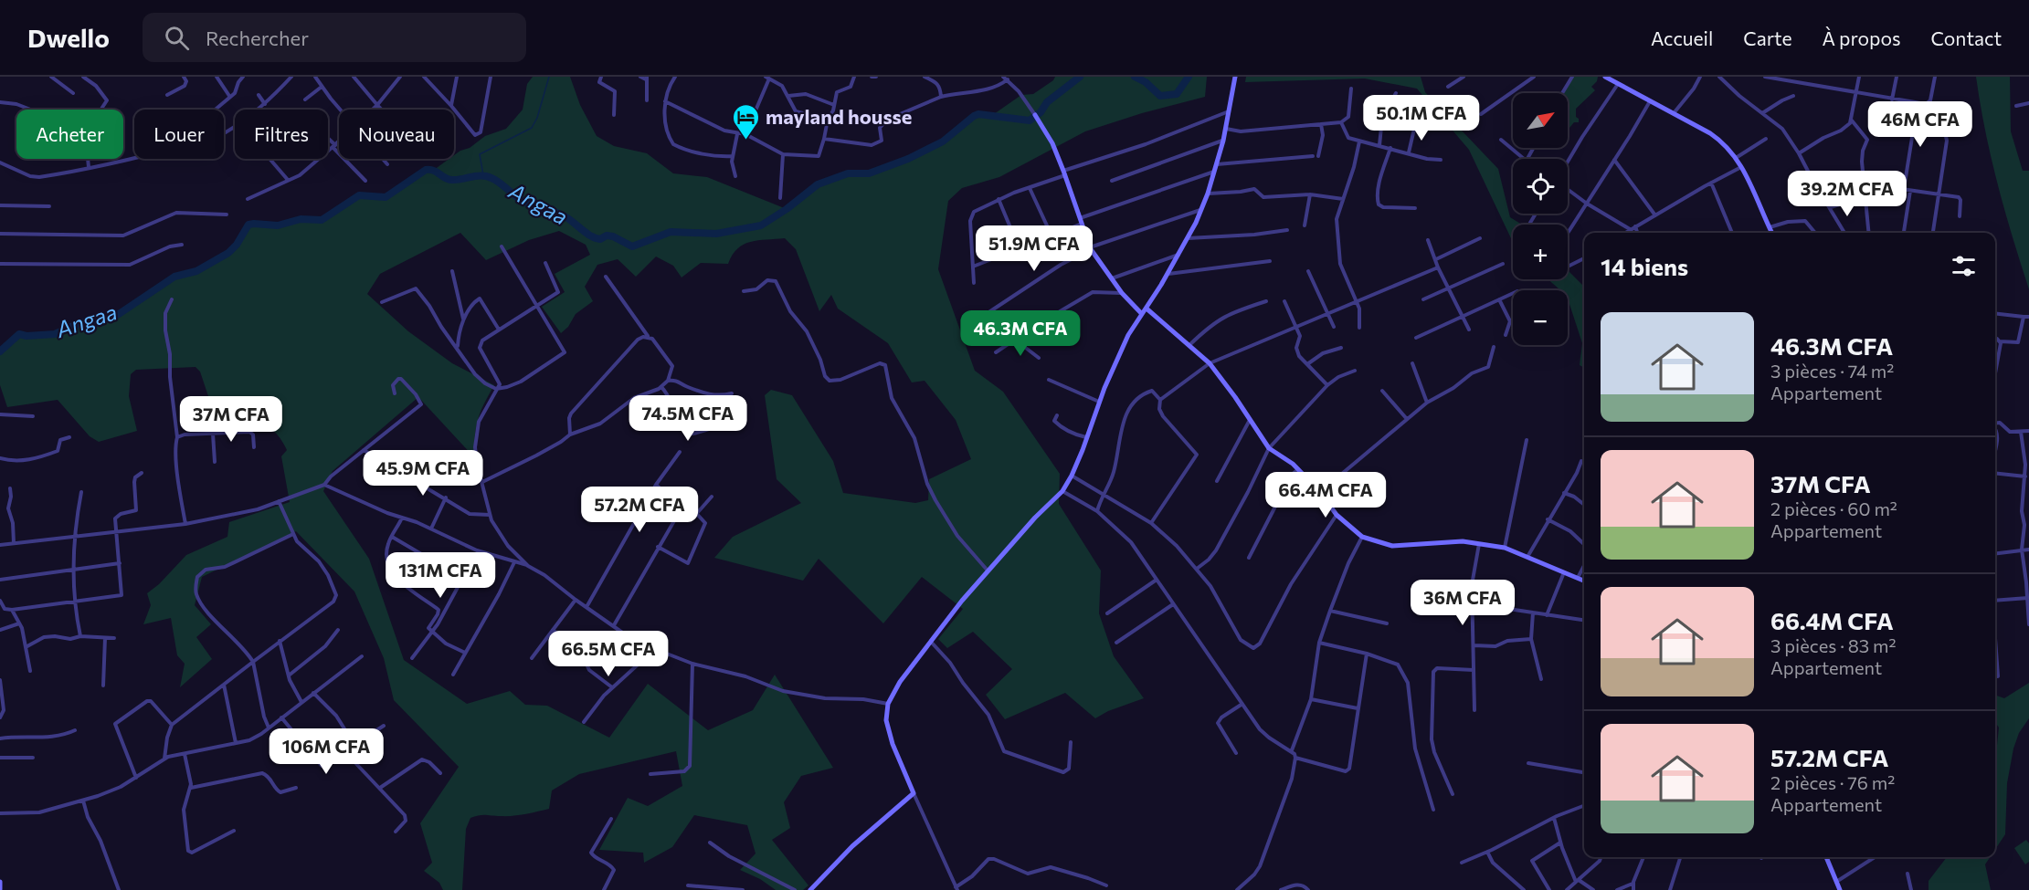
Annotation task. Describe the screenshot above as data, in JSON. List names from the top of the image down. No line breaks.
{"water":["Angaa"],"places":{"hotel":["mayland housse"]},"north":"top right","page":{"header":"Dwello","search":"Rechercher","nav":["Accueil","Carte","À propos","Contact"],"map_buttons":["+","−"],"price":["50.1M CFA","46M CFA","39.2M CFA","51.9M CFA","46.3M CFA","74.5M CFA","37M CFA","45.9M CFA","66.4M CFA","57.2M CFA","131M CFA","36M CFA","66.5M CFA","106M CFA"],"chip":["Acheter","Louer","Filtres","Nouveau"],"heading":"14 biens","list":[{"name":"46.3M CFA","note":"3 pièces · 74 m² · Appartement"},{"name":"37M CFA","note":"2 pièces · 60 m² · Appartement"},{"name":"66.4M CFA","note":"3 pièces · 83 m² · Appartement"},{"name":"57.2M CFA","note":"2 pièces · 76 m² · Appartement"}]}}
